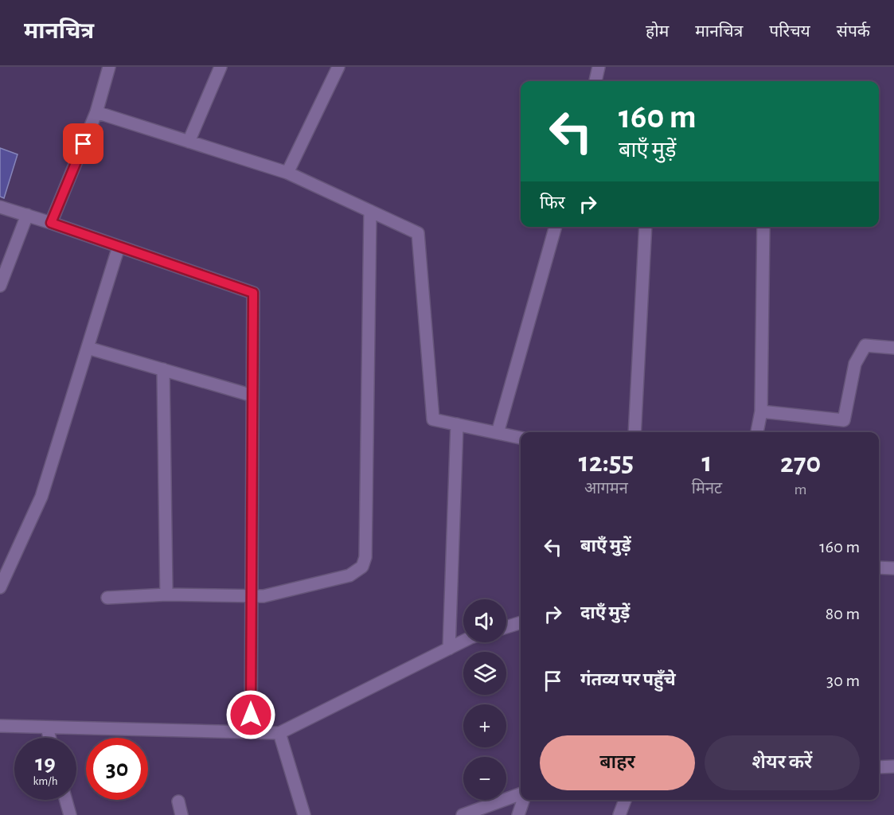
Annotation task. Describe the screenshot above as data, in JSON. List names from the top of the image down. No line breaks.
{"page":{"header":"मानचित्र","nav":["होम","मानचित्र","परिचय","संपर्क"],"turn":["160 m","बाएँ मुड़ें"],"then":"फिर","eta":["12:55","आगमन","1","मिनट","270","m"],"list":[{"name":"बाएँ मुड़ें","value":"160 m"},{"name":"दाएँ मुड़ें","value":"80 m"},{"name":"गंतव्य पर पहुँचे","value":"30 m"}],"map_buttons":["+","−"],"buttons":["बाहर","शेयर करें"],"speed":"19 km/h","limit":"30"}}
